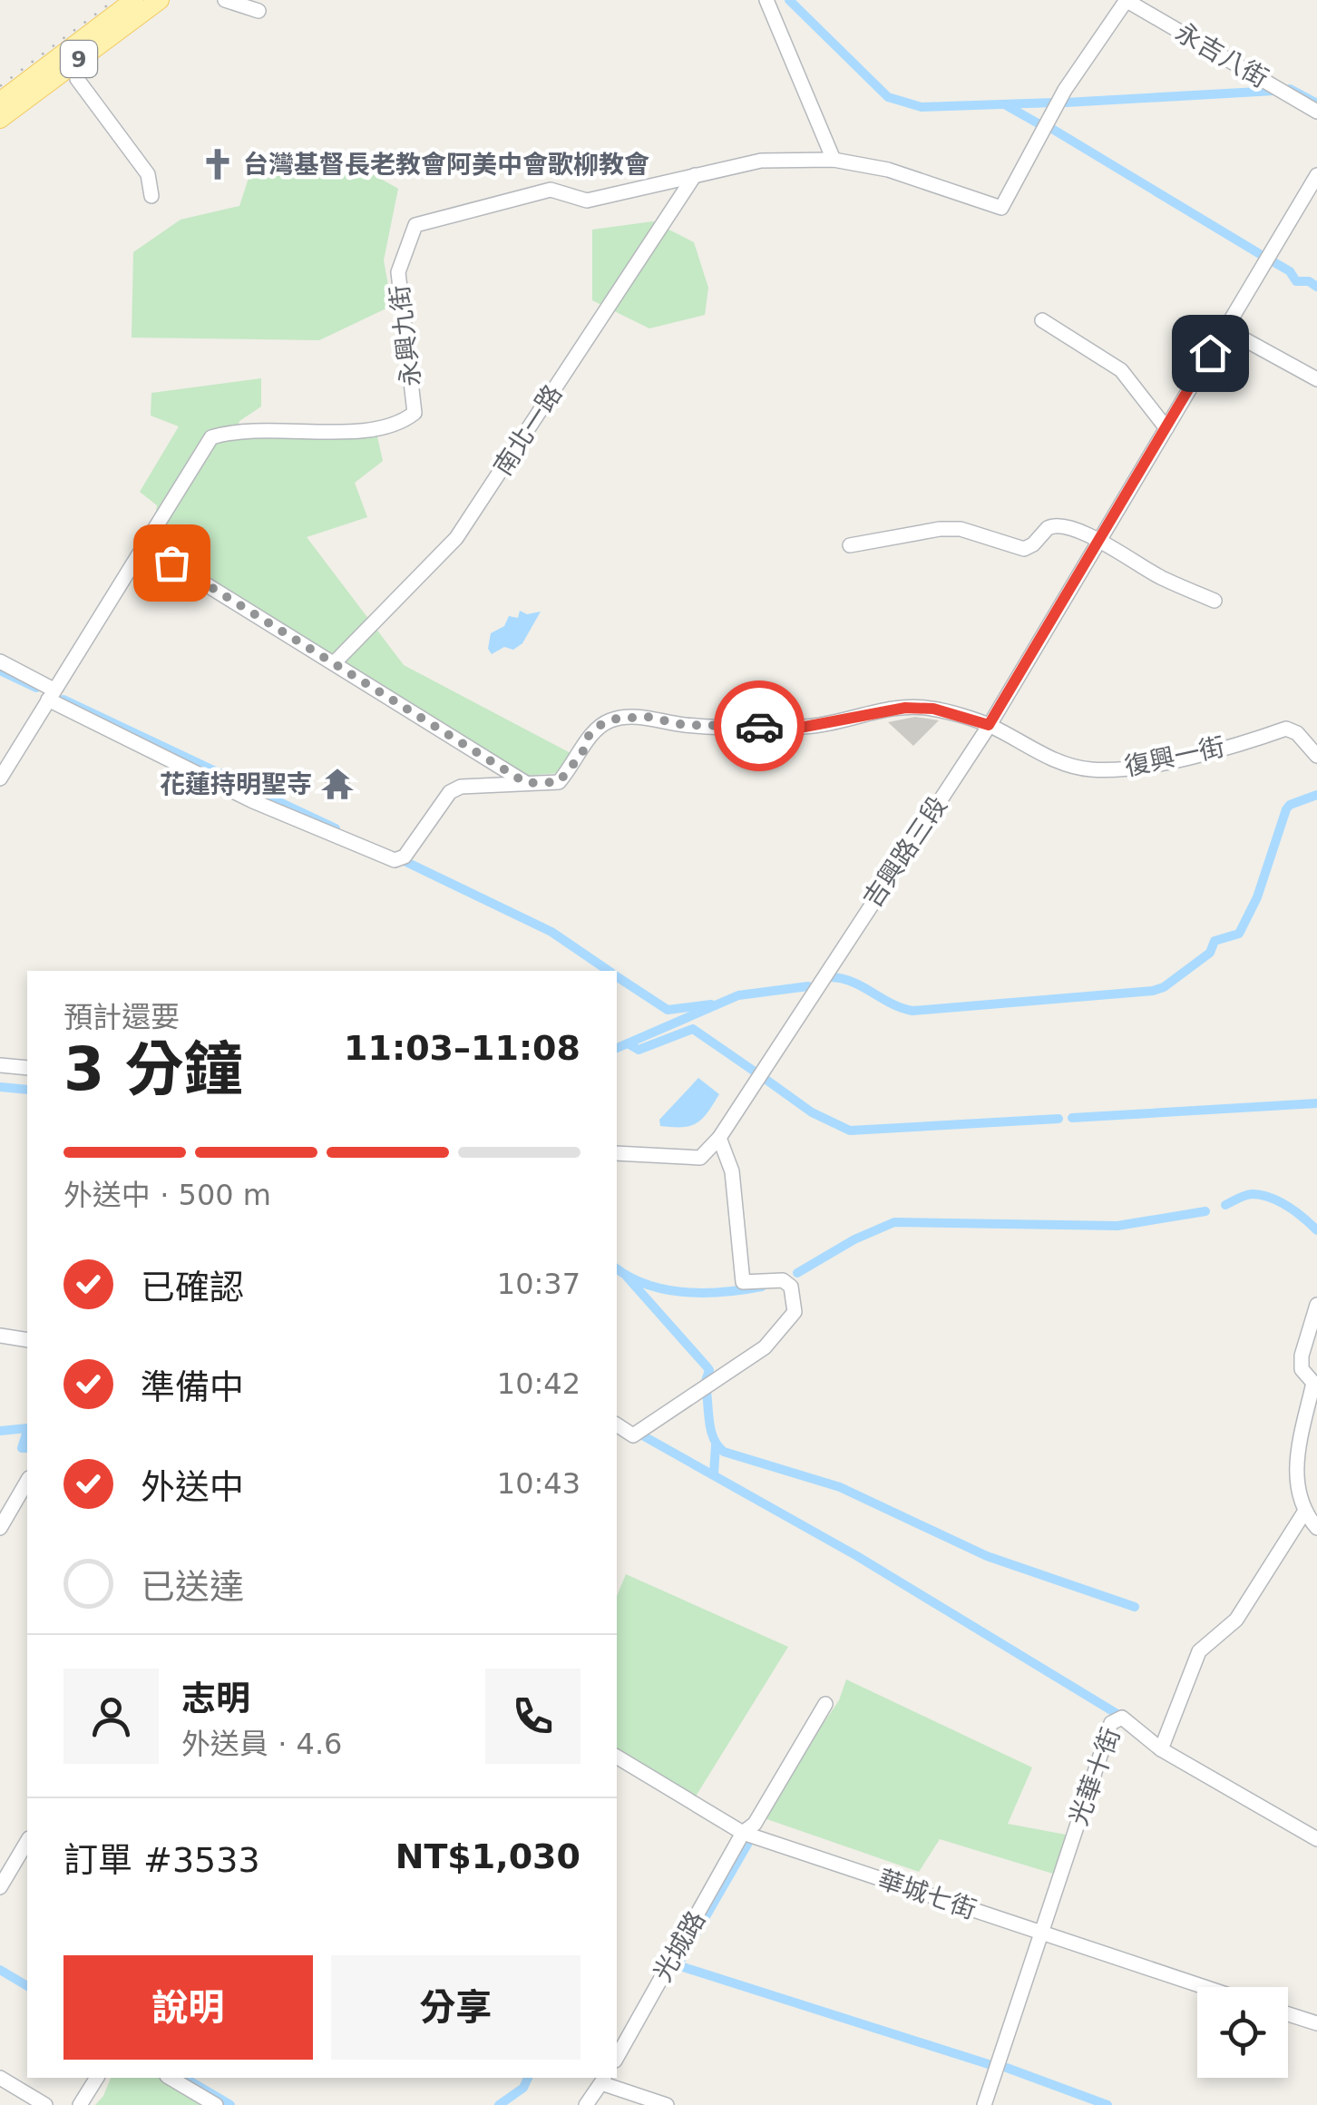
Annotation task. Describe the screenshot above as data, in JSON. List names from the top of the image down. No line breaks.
{"streets":{"main road":["9"],"street":["永吉八街","永興九街","南北一路","復興一街","吉興路三段","光華十街","華城七街","光城路"]},"crossings":[["永吉八街","永興九街"],["永興九街","南北一路"],["永興九街","復興一街"],["復興一街","吉興路三段"],["光華十街","華城七街"],["華城七街","光城路"]],"places":{"church":["台灣基督長老教會阿美中會歌柳教會"],"temple":["花蓮持明聖寺"]},"page":{"heading":["3 分鐘","預計還要","11:03–11:08"],"panel":["志明","外送員 · 4.6","訂單 #3533","NT$1,030"],"bar":"外送中 · 500 m","list":[["已確認","10:37"],["準備中","10:42"],["外送中","10:43"],"已送達"],"buttons":["說明","分享"]}}
